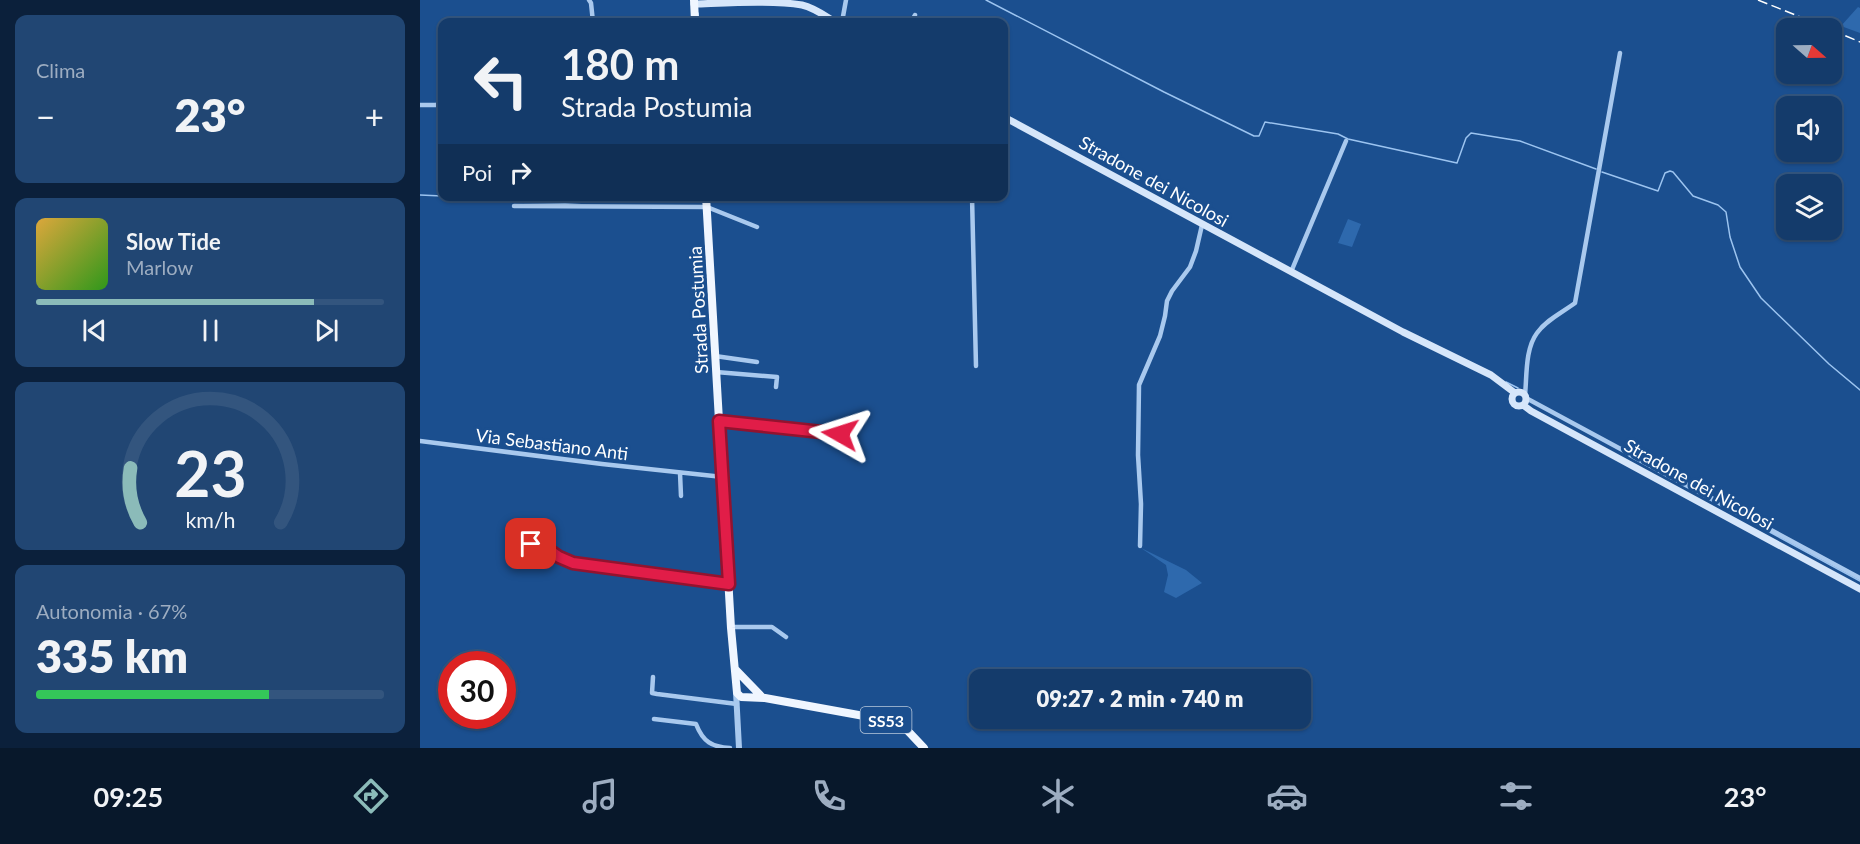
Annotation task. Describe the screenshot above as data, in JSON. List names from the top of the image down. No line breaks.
{"streets":{"main road":["Stradone dei Nicolosi","Strada Postumia","SS53"],"street":["Via Sebastiano Anti"]},"crossings":[["Strada Postumia","Via Sebastiano Anti"],["Strada Postumia","SS53"]],"north":"right","page":{"tile":["Clima",["Autonomia · 67%","335 km"]],"turn":["180 m","Strada Postumia"],"heat":["−","23°","+"],"then":"Poi","song":["Slow Tide","Marlow"],"limit":"30","trip":"09:27 · 2 min · 740 m","tabs":["09:25","23°"],"gauge":["23","km/h"]}}
